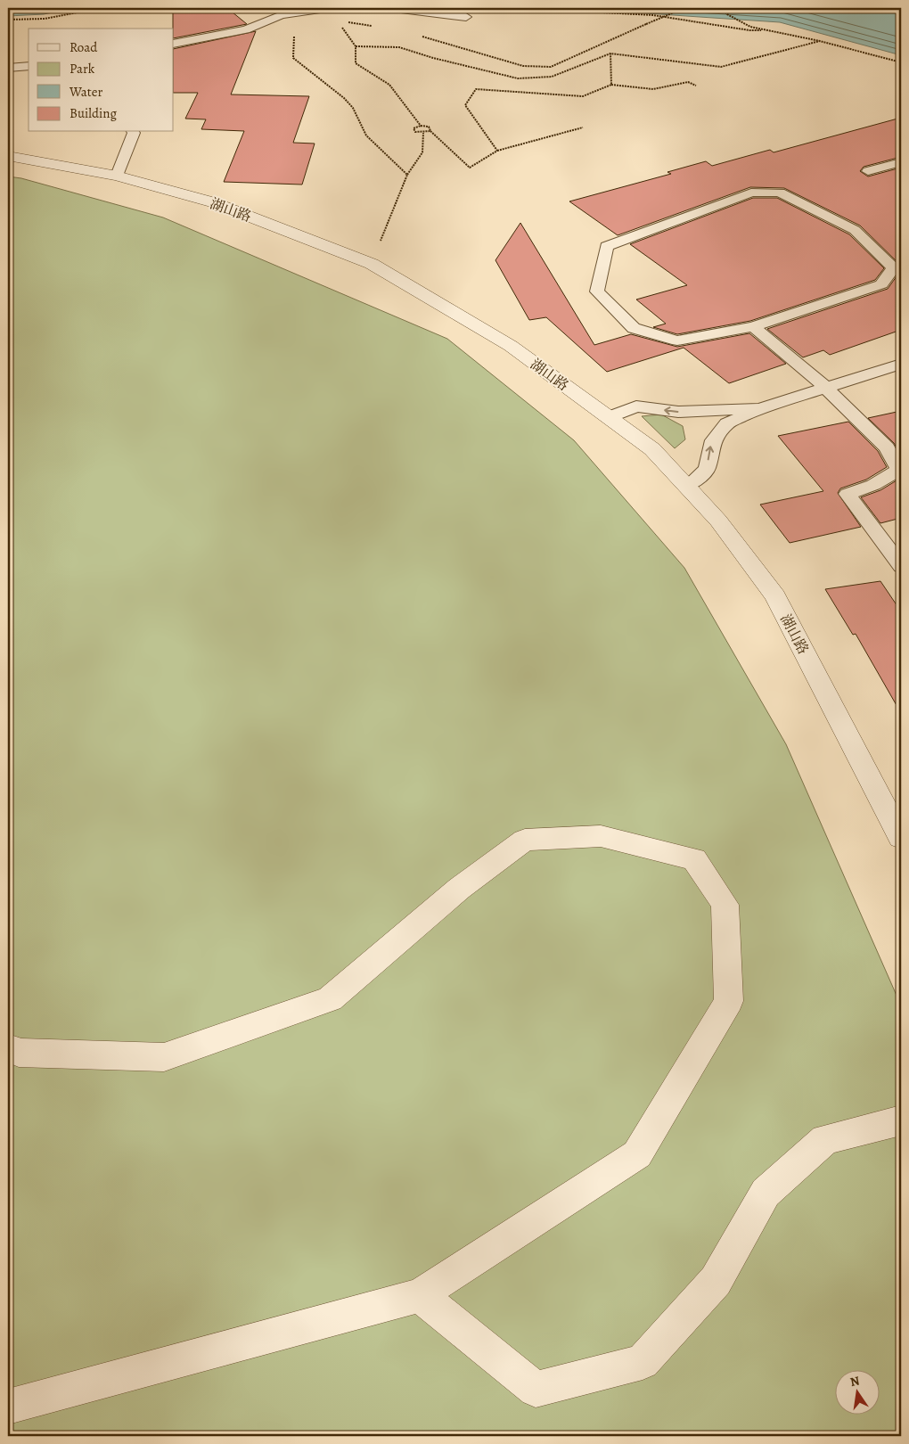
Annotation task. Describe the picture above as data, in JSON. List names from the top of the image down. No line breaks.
{"streets":{"street":["湖山路"]},"legend":["Road","Park","Water","Building"],"north":"top"}
